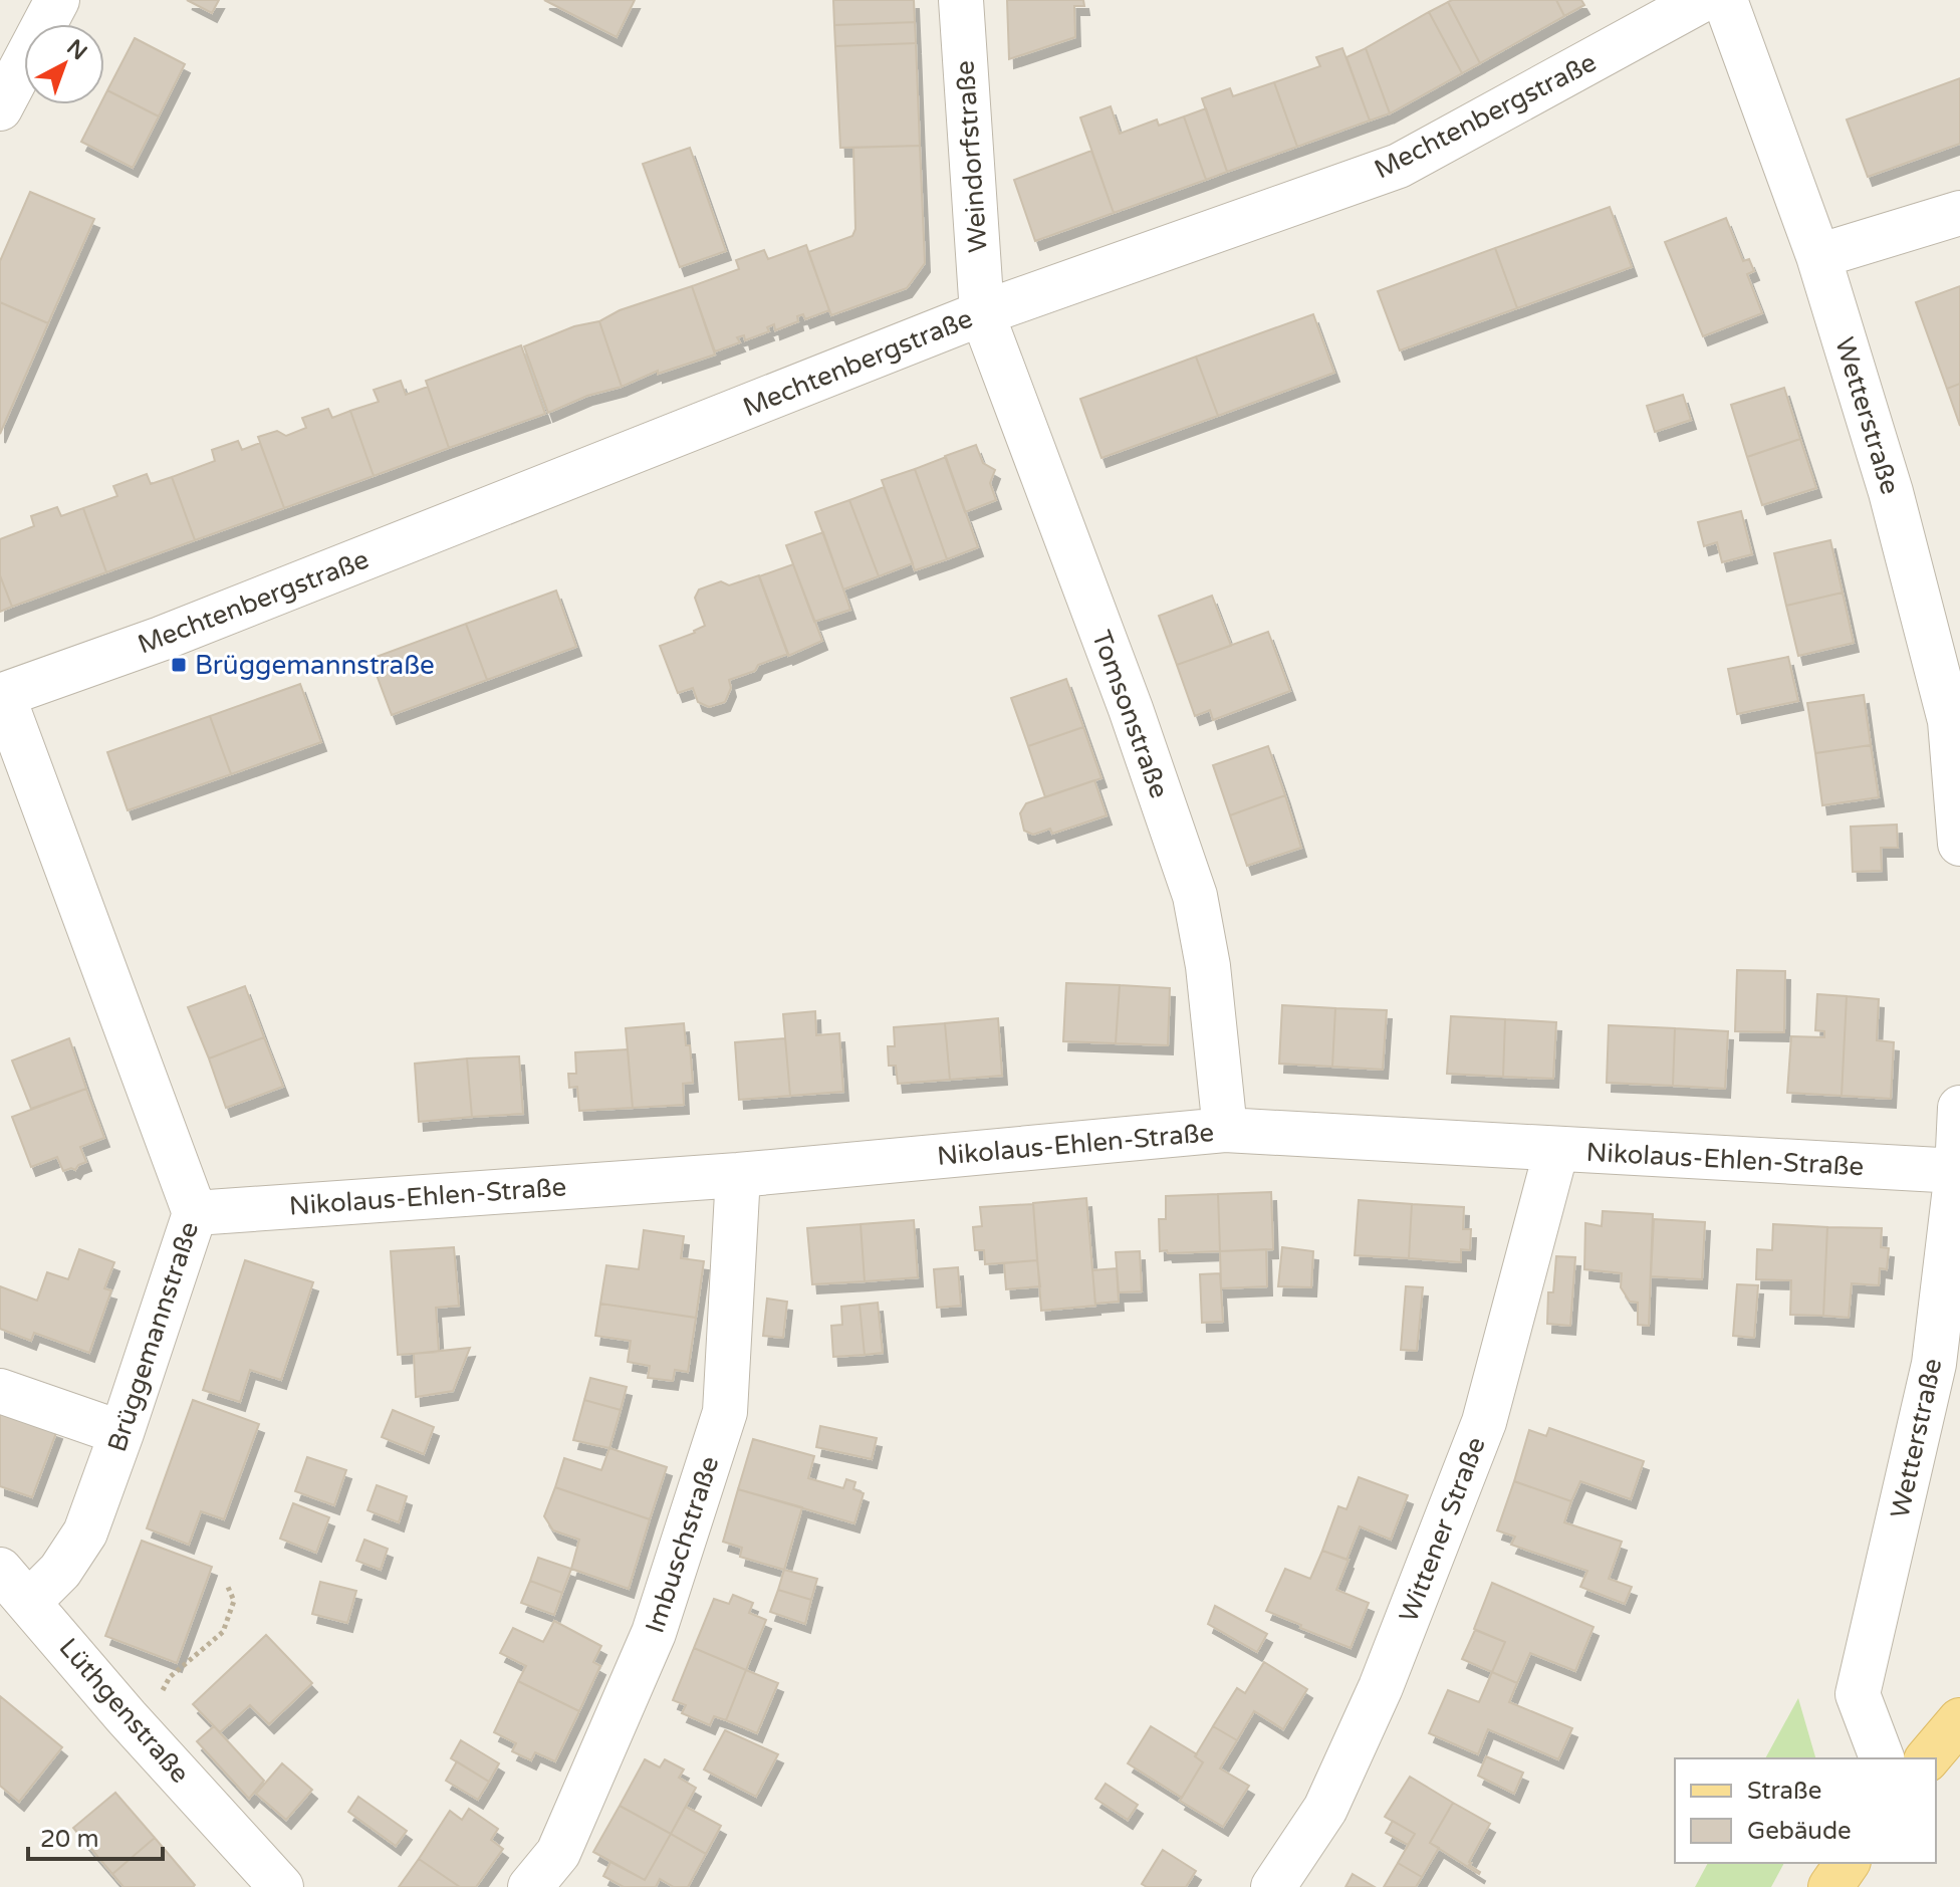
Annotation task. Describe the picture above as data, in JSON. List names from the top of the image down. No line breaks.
{"streets":{"street":["Mechtenbergstraße","Weindorfstraße","Wetterstraße","Tomsonstraße","Nikolaus-Ehlen-Straße","Brüggemannstraße","Wittener Straße","Imbuschstraße","Lüthgenstraße"]},"crossings":[["Mechtenbergstraße","Weindorfstraße"],["Mechtenbergstraße","Tomsonstraße"],["Mechtenbergstraße","Brüggemannstraße"],["Weindorfstraße","Tomsonstraße"],["Wetterstraße","Nikolaus-Ehlen-Straße"],["Tomsonstraße","Nikolaus-Ehlen-Straße"],["Nikolaus-Ehlen-Straße","Brüggemannstraße"],["Nikolaus-Ehlen-Straße","Wittener Straße"],["Nikolaus-Ehlen-Straße","Imbuschstraße"],["Brüggemannstraße","Lüthgenstraße"]],"places":{"transit":["Brüggemannstraße"]},"legend":["Straße","Gebäude"],"scale_bar":"20 m","north":"top right"}
